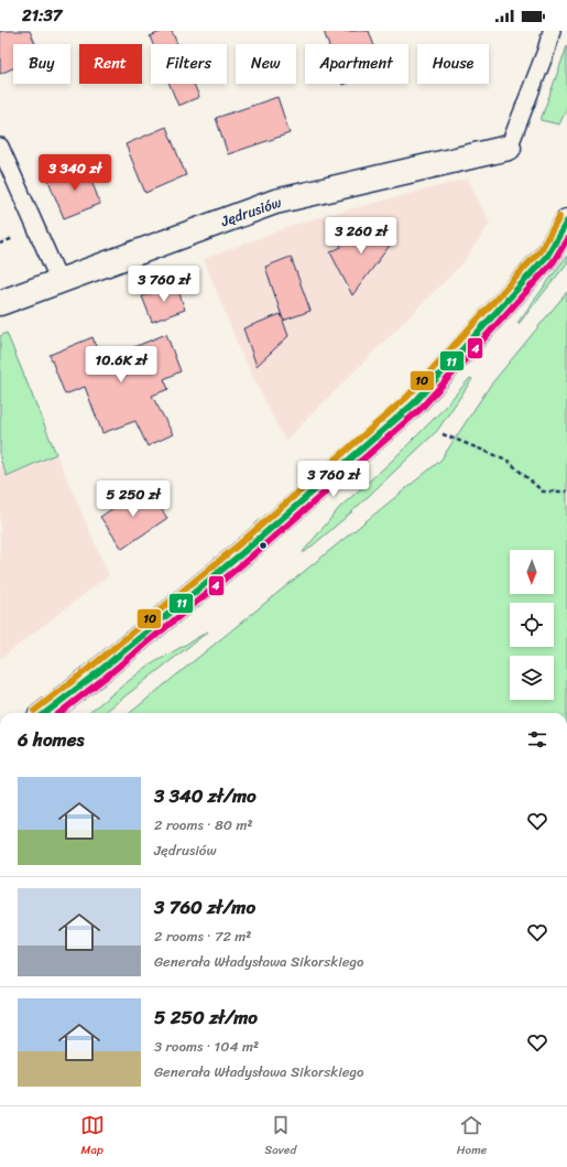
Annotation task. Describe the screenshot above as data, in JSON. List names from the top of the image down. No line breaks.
{"streets":{"street":["Jędrusiów"]},"lines":["transit line 10","transit line 11","transit line 4"],"north":"bottom","page":{"status":"21:37","chip":["Buy","Rent","Filters","New","Apartment","House"],"price":["3 340 zł","3 260 zł","3 760 zł","10.6K zł","3 760 zł","5 250 zł"],"heading":"6 homes","list":[{"name":"3 340 zł/mo","note":"2 rooms · 80 m² · Jędrusiów"},{"name":"3 760 zł/mo","note":"2 rooms · 72 m² · Generała Władysława Sikorskiego"},{"name":"5 250 zł/mo","note":"3 rooms · 104 m² · Generała Władysława Sikorskiego"}],"tabs":["Map","Saved","Home"]}}
